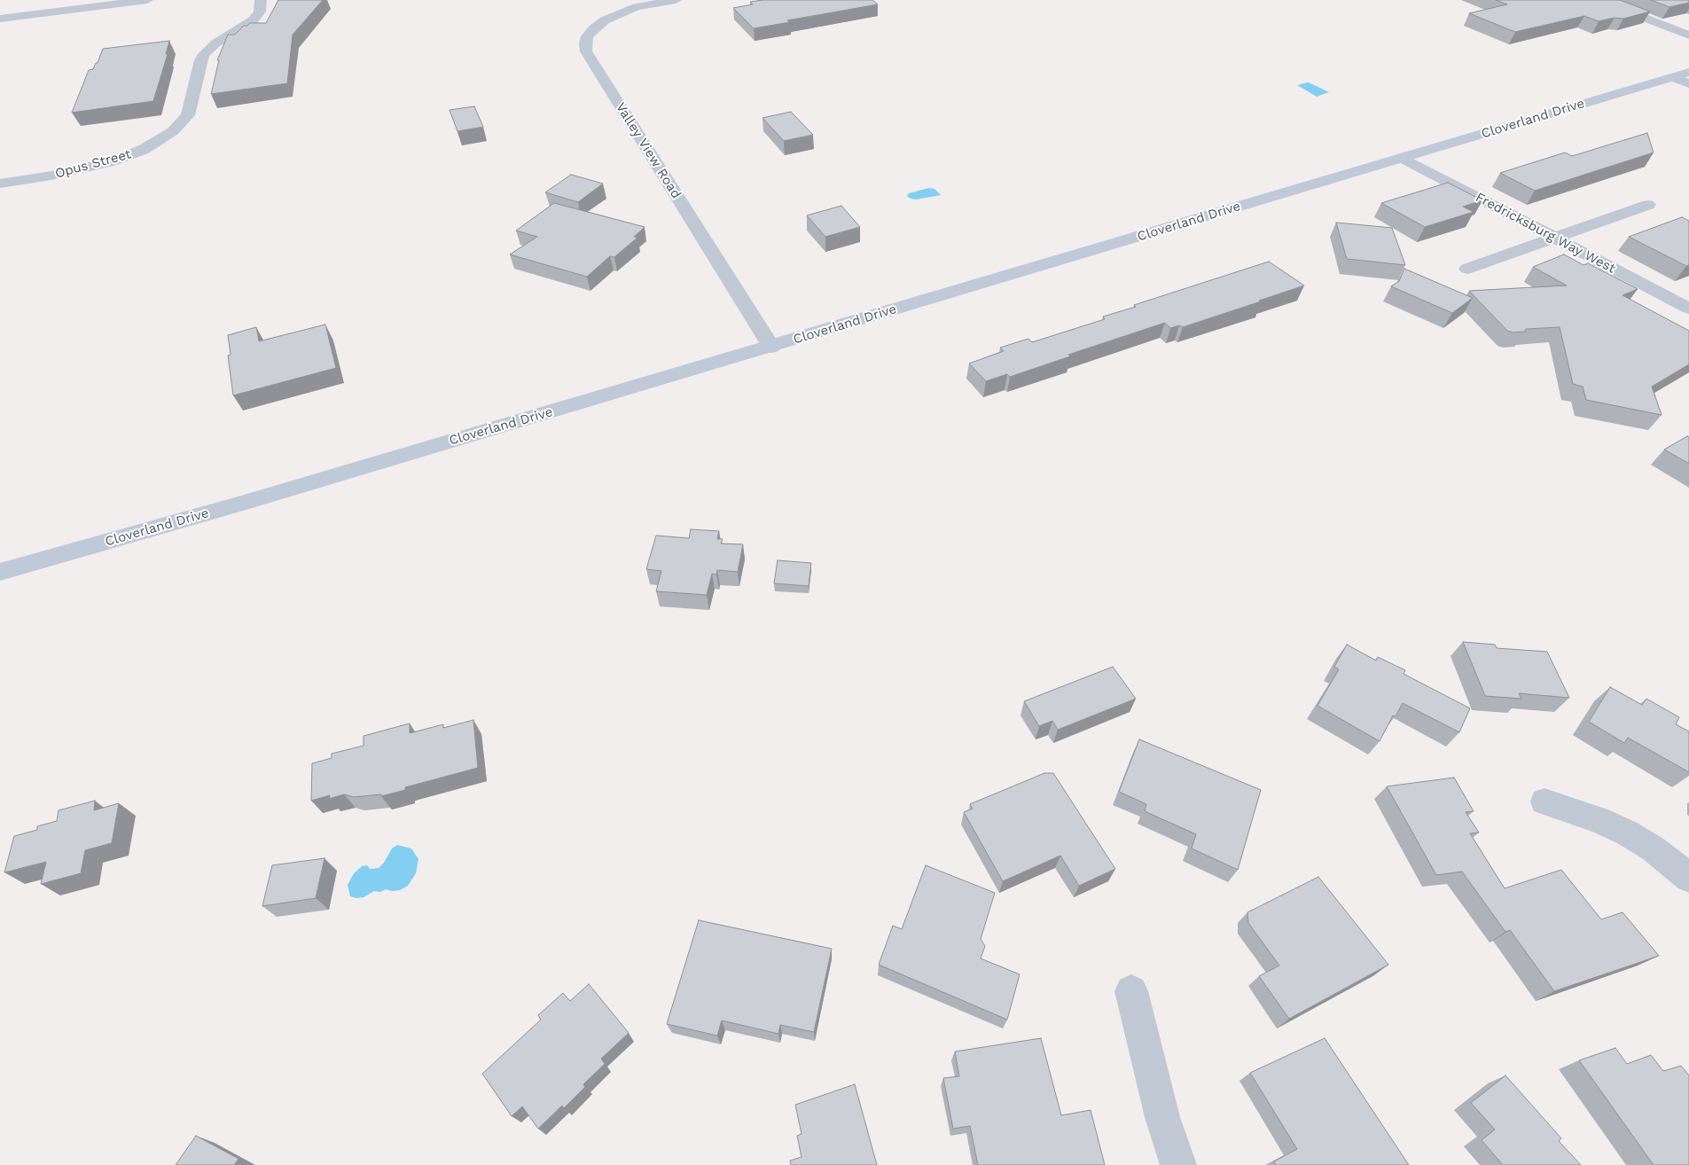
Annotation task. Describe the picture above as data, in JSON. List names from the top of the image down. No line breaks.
{"streets":{"street":["Cloverland Drive","Valley View Road","Opus Street","Fredricksburg Way West"]},"crossings":[["Cloverland Drive","Valley View Road"],["Cloverland Drive","Fredricksburg Way West"]]}
